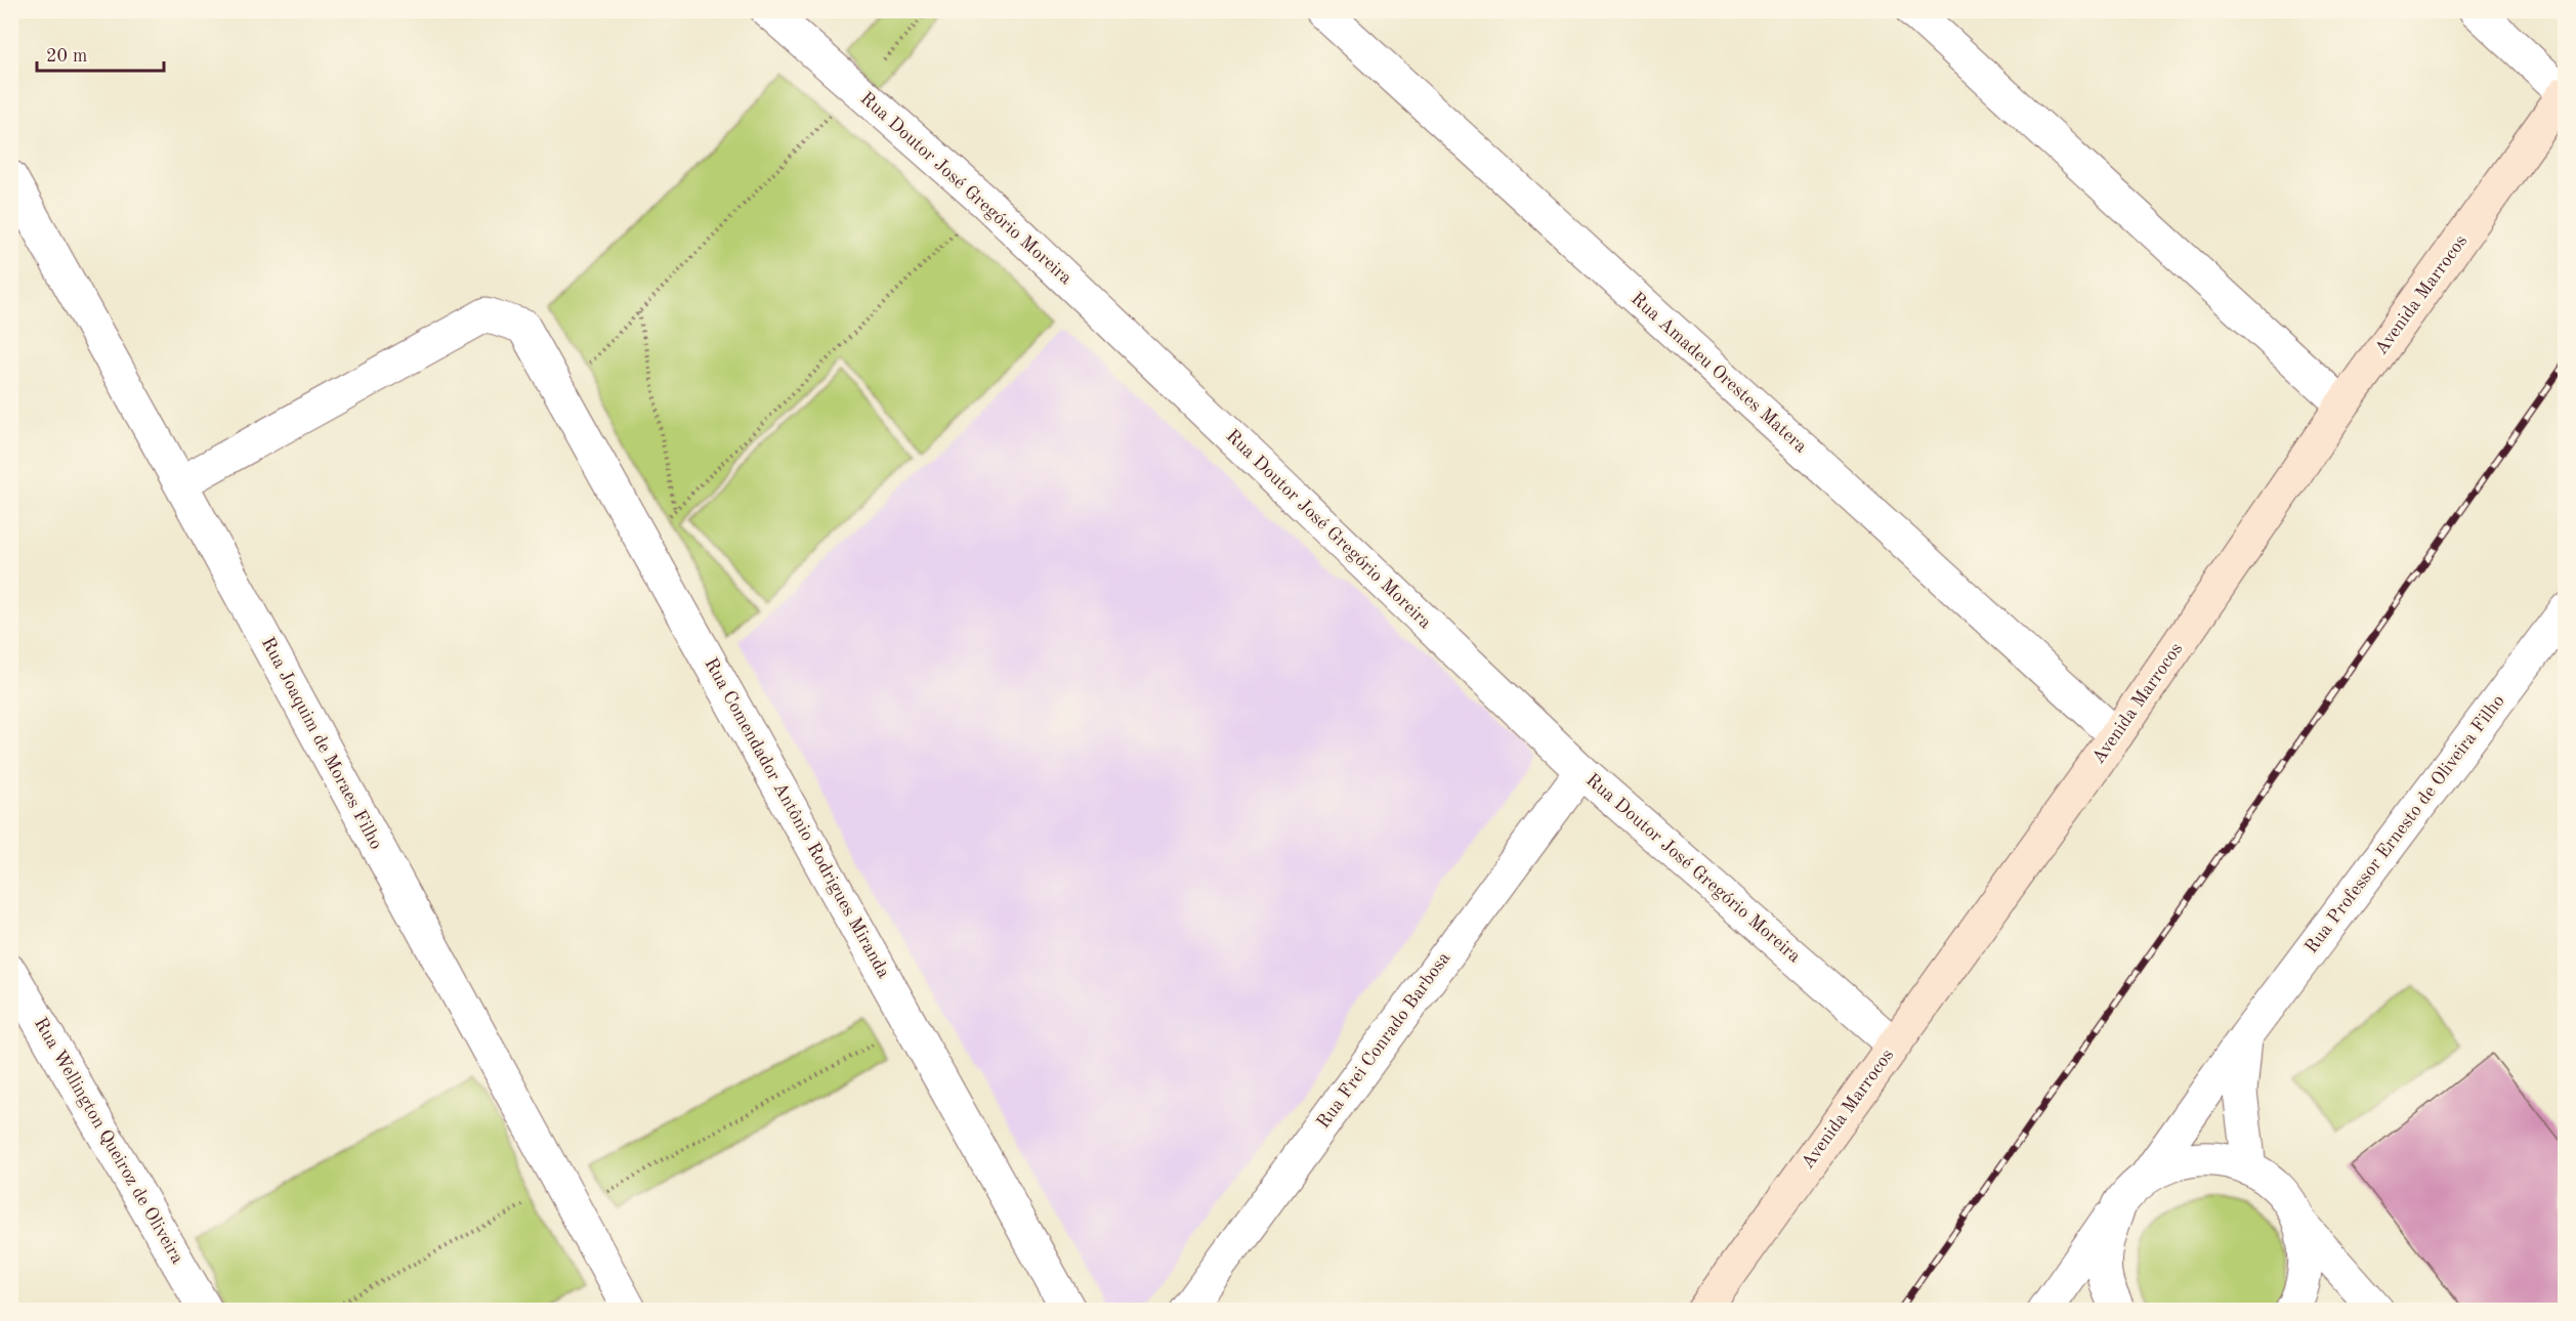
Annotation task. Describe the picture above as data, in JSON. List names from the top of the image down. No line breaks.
{"streets":{"main road":["Avenida Marrocos"],"street":["Rua Doutor José Gregório Moreira","Rua Amadeu Orestes Matera","Rua Joaquim de Moraes Filho","Rua Comendador Antônio Rodrigues Miranda","Rua Professor Ernesto de Oliveira Filho","Rua Frei Conrado Barbosa","Rua Wellington Queiroz de Oliveira"]},"crossings":[["Rua Doutor José Gregório Moreira","Avenida Marrocos"],["Rua Doutor José Gregório Moreira","Rua Frei Conrado Barbosa"],["Avenida Marrocos","Rua Amadeu Orestes Matera"],["Rua Joaquim de Moraes Filho","Rua Comendador Antônio Rodrigues Miranda"]],"scale_bar":"20 m"}
